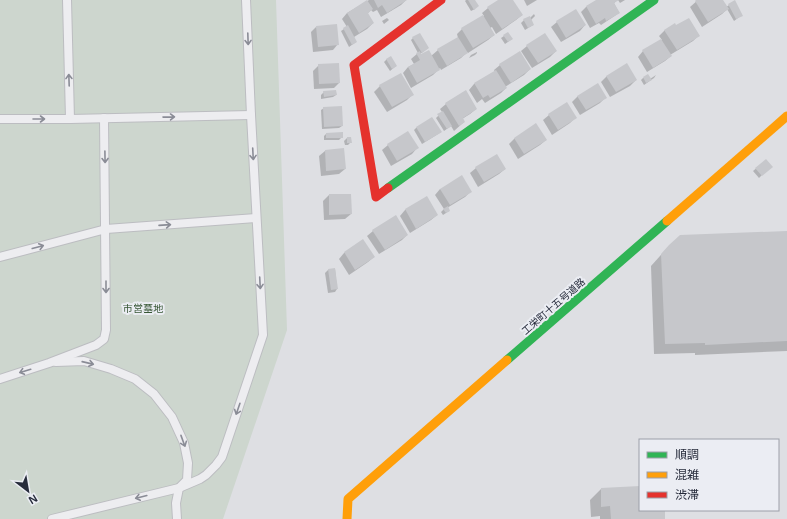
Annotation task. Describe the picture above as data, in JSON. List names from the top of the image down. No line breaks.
{"streets":{"street":["工栄町十五号道路"]},"parks":["市営墓地"],"legend":["順調","混雑","渋滞"],"north":"bottom right"}
